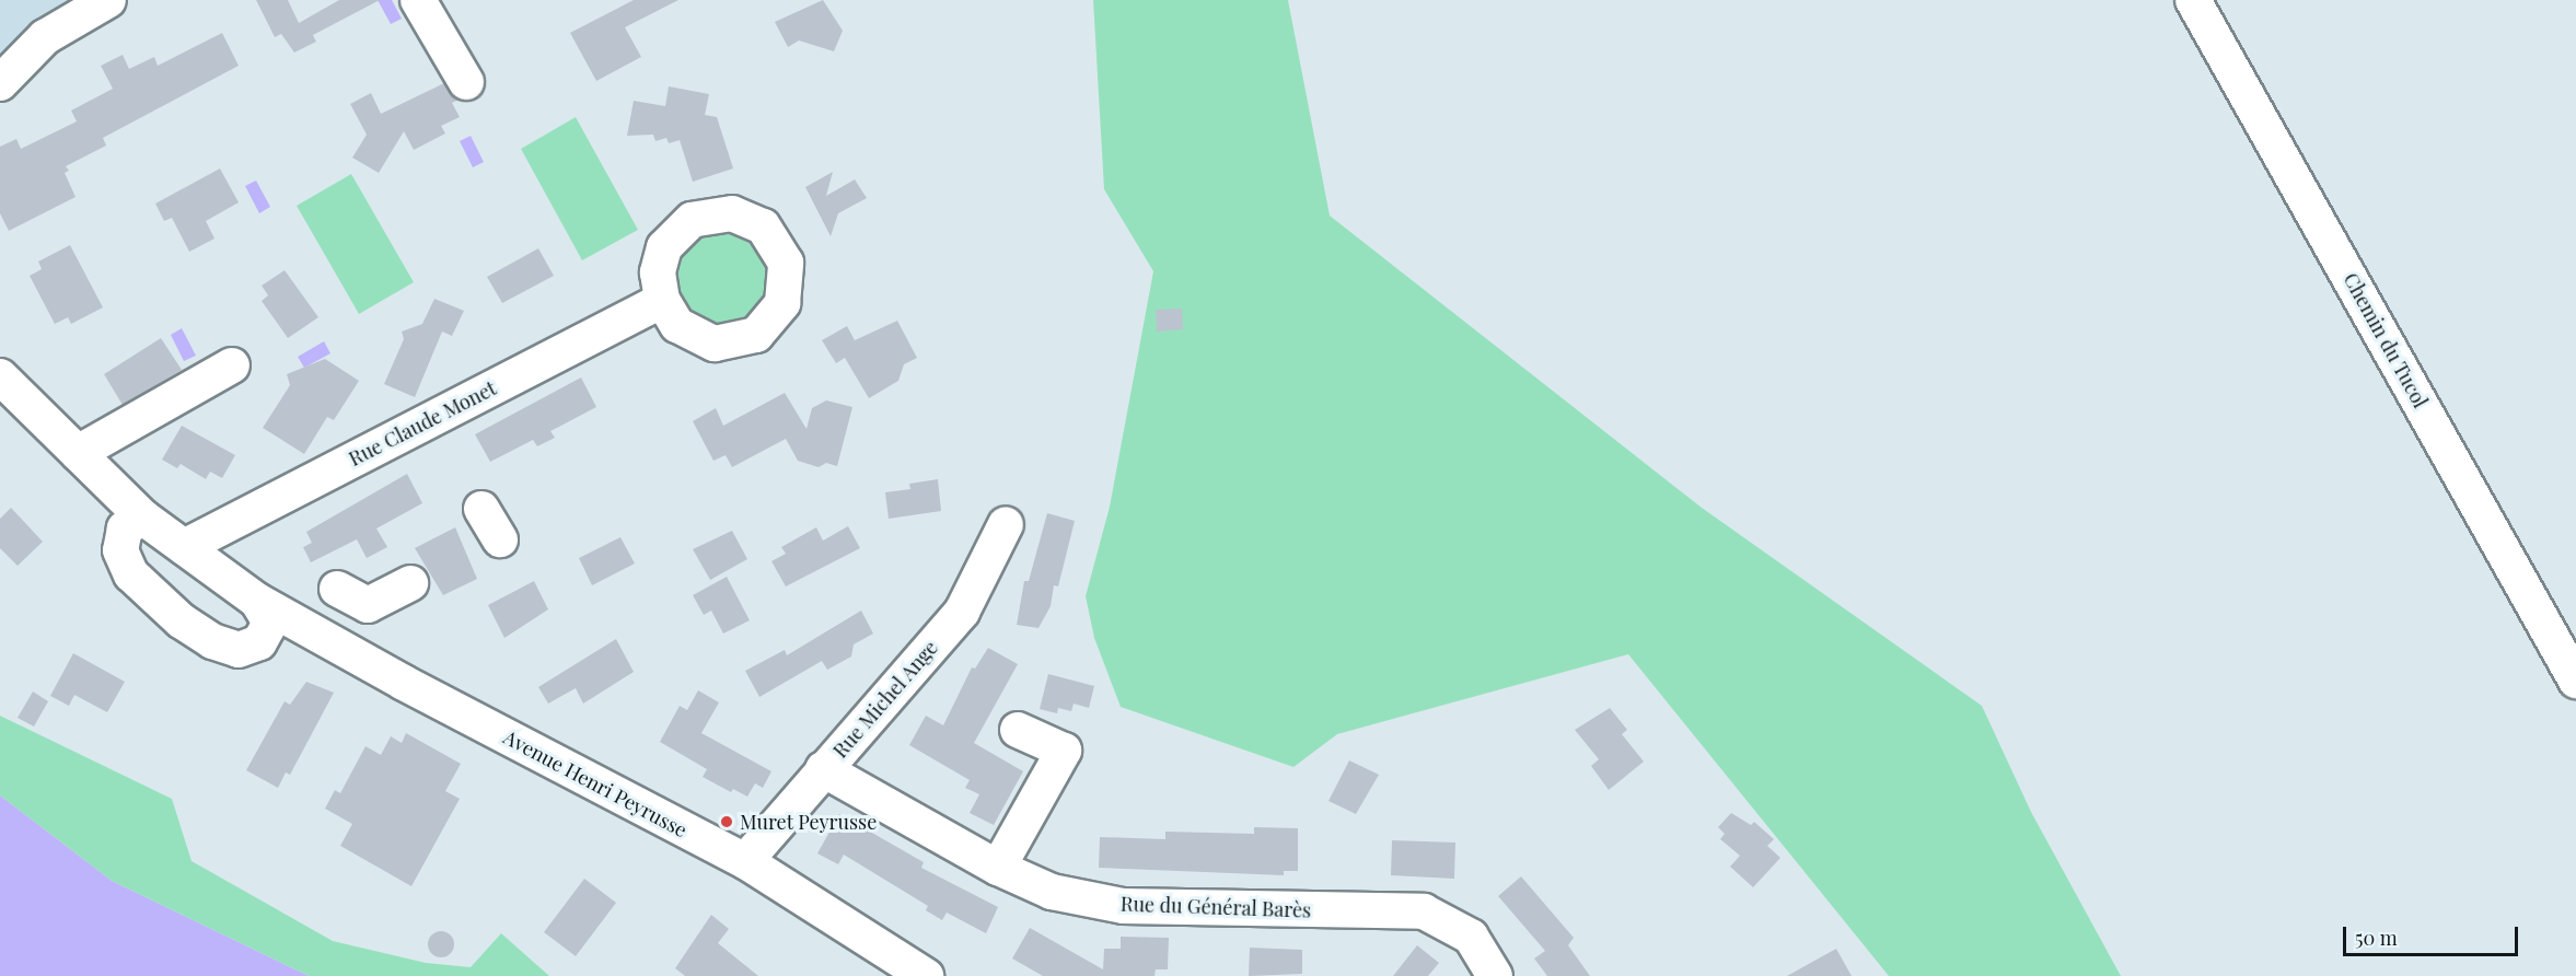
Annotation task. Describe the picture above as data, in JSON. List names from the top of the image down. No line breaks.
{"streets":{"street":["Chemin du Tucol","Rue Claude Monet","Rue Michel Ange","Avenue Henri Peyrusse","Rue du Général Barès"]},"crossings":[["Rue Claude Monet","Avenue Henri Peyrusse"],["Rue Michel Ange","Avenue Henri Peyrusse"],["Rue Michel Ange","Rue du Général Barès"]],"places":["Muret Peyrusse"],"scale_bar":"50 m"}
